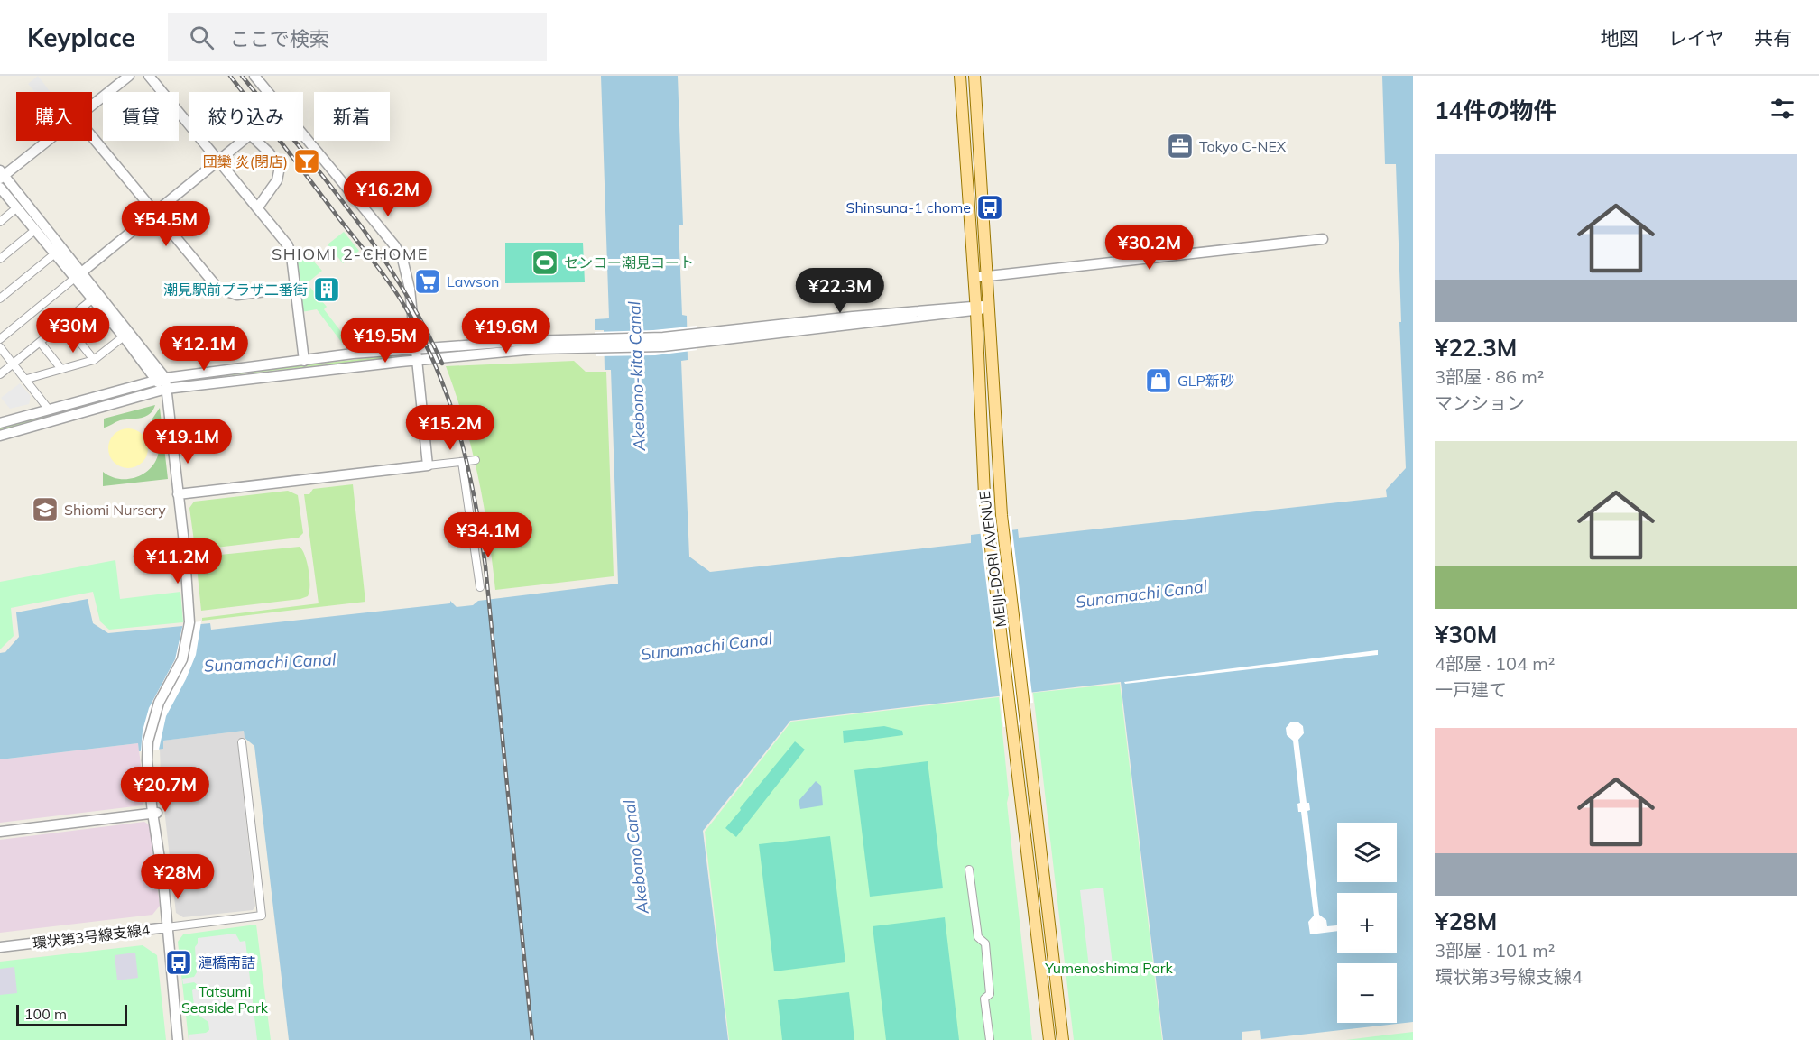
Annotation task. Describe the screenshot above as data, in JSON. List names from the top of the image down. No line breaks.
{"streets":{"main road":["MEIJI-DORI AVENUE"],"street":["環状第3号線支線4"]},"districts":["SHIOMI 2-CHOME"],"water":["Akebono-kita Canal","Sunamachi Canal","Akebono Canal"],"parks":["Yumenoshima Park","Tatsumi Seaside Park"],"places":{"office":["Tokyo C-NEX"],"bar":["団欒 炎(閉店)"],"bus stop":["Shinsuna-1 chome","漣橋南詰"],"sports":["センコー潮見コート"],"supermarket":["Lawson"],"building":["潮見駅前プラザ二番街"],"shop":["GLP新砂"],"school or university":["Shiomi Nursery"]},"scale_bar":"100 m","page":{"header":"Keyplace","search":"ここで検索","nav":["地図","レイヤ","共有"],"heading":"14件の物件","chip":["購入","賃貸","絞り込み","新着"],"list":[{"name":"¥22.3M","note":"3部屋 · 86 m² · マンション"},{"name":"¥30M","note":"4部屋 · 104 m² · 一戸建て"},{"name":"¥28M","note":"3部屋 · 101 m² · 環状第3号線支線4"}],"price":["¥16.2M","¥54.5M","¥30.2M","¥22.3M","¥30M","¥19.6M","¥19.5M","¥12.1M","¥15.2M","¥19.1M","¥34.1M","¥11.2M","¥20.7M","¥28M"],"map_buttons":["+","−"],"scale":"100 m"}}
